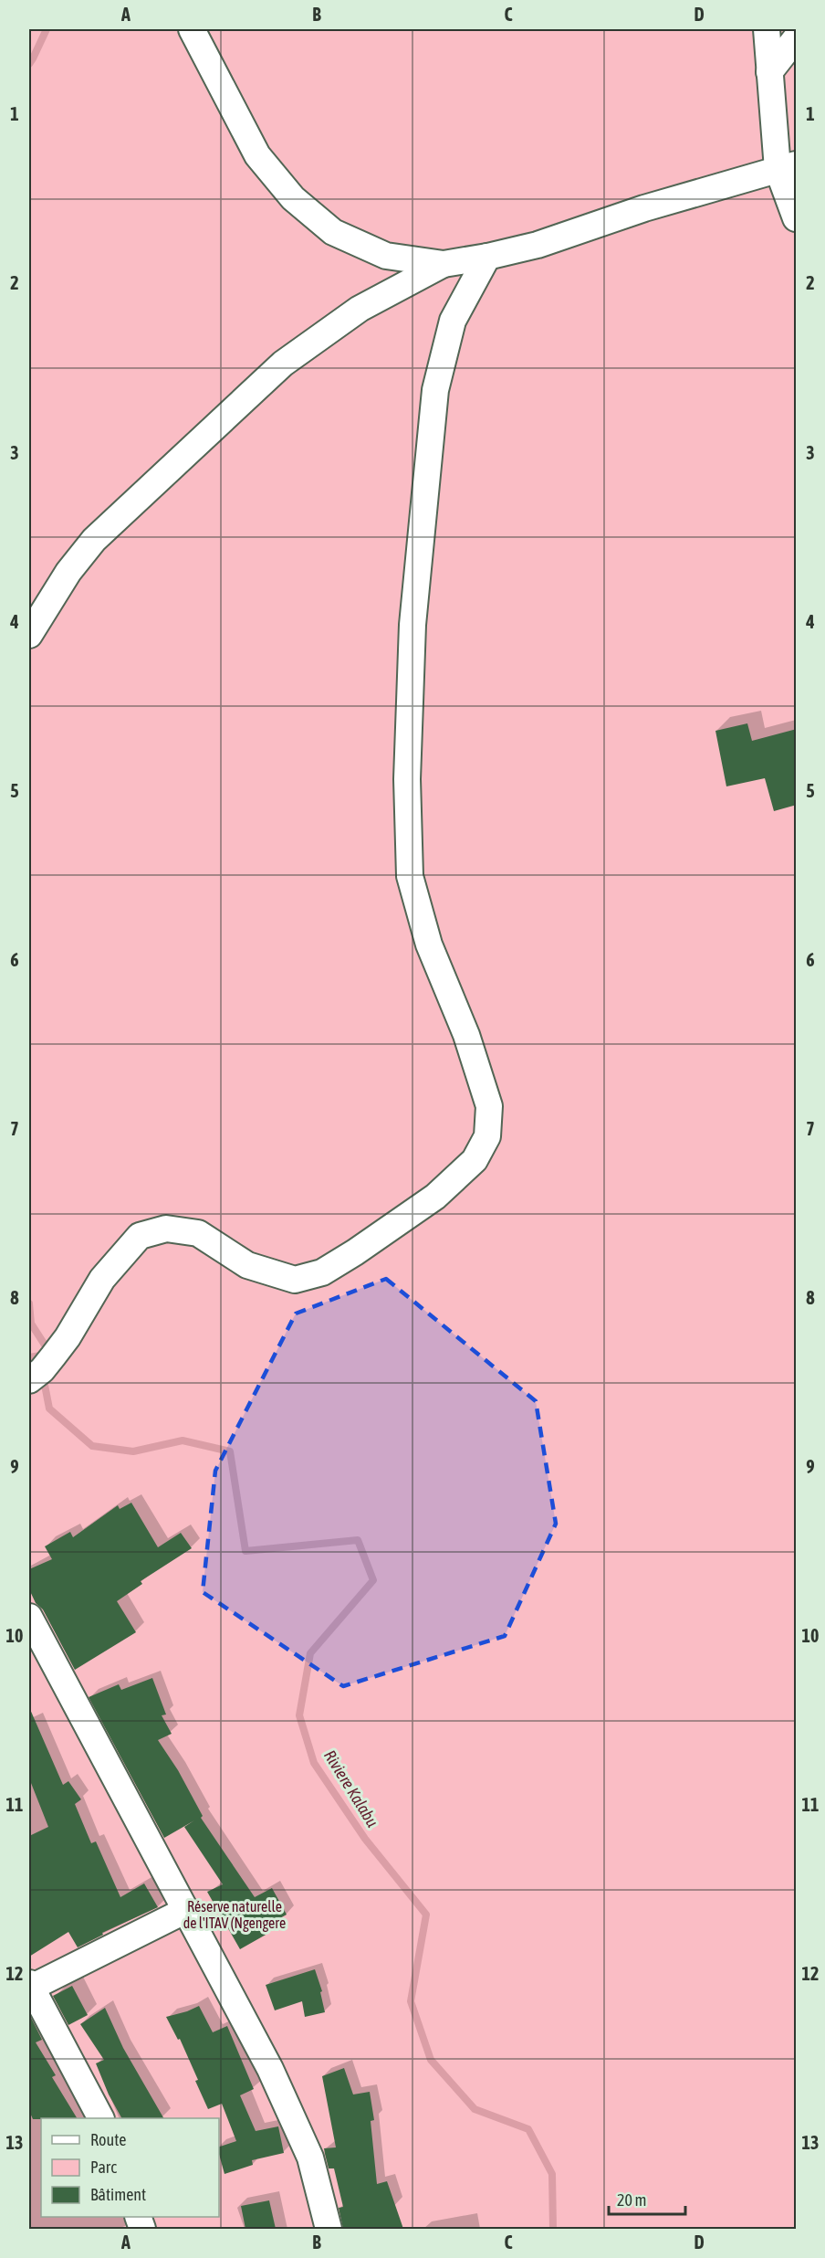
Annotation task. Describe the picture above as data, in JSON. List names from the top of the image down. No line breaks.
{"water":["Riviere Kalabu"],"parks":["Réserve naturelle de l'ITAV (Ngengere"],"legend":["Route","Parc","Bâtiment"],"scale_bar":"20 m","grid":{"columns":["A","B","C","D"],"rows":["1","2","3","4","5","6","7","8","9","10","11","12","13"]}}
